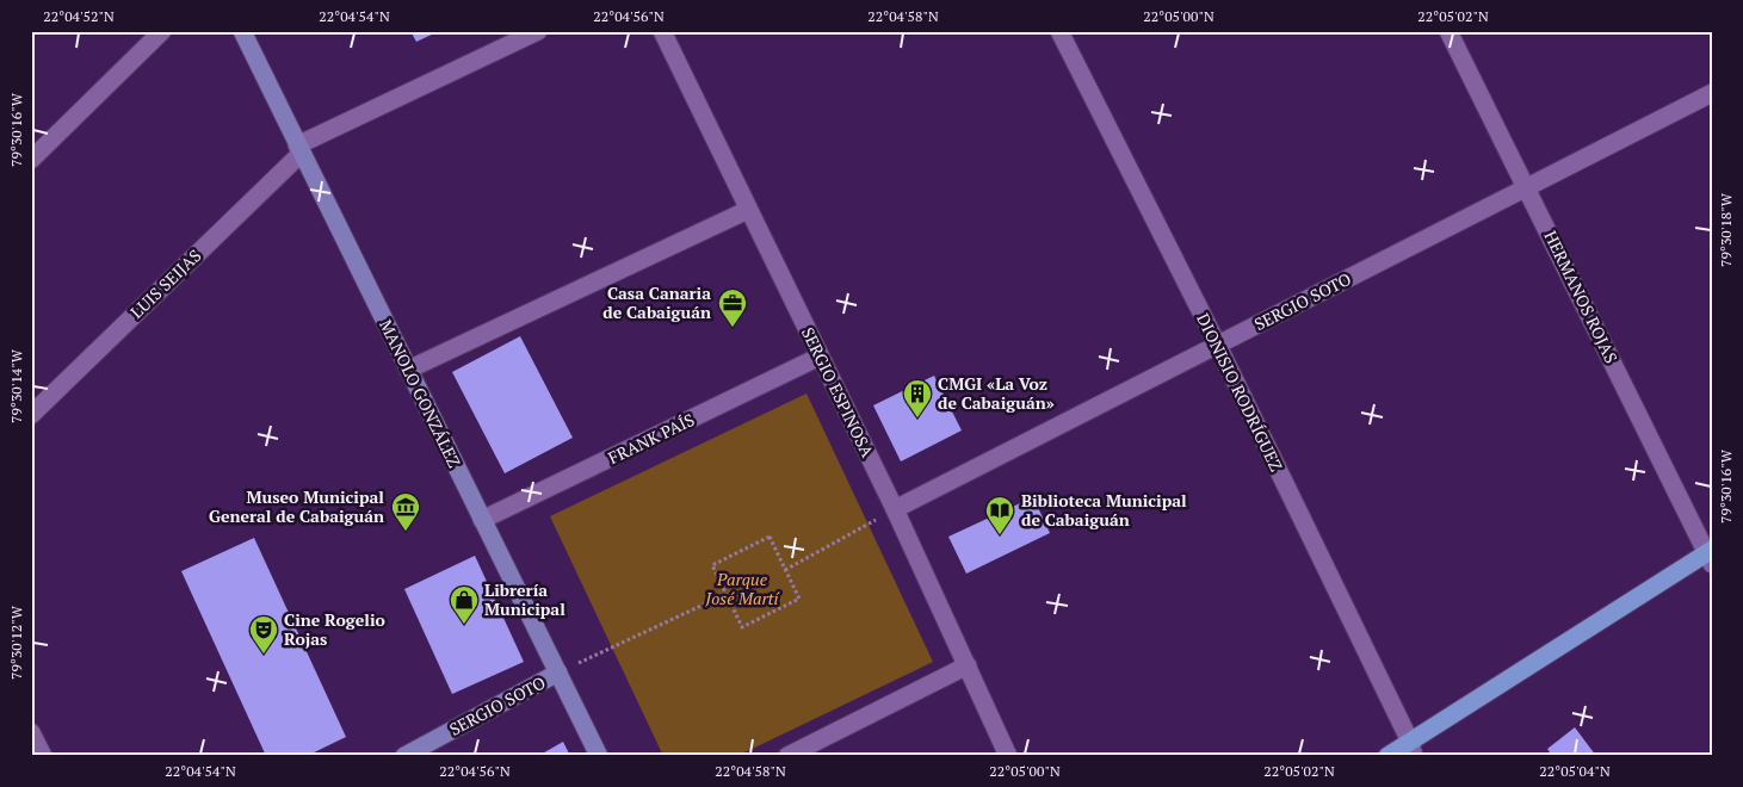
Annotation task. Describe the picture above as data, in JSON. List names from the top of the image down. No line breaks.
{"streets":{"street":["LUIS SEIJAS","HERMANOS ROJAS","SERGIO SOTO","SERGIO ESPINOSA","DIONISIO RODRÍGUEZ","MANOLO GONZÁLEZ","FRANK PAÍS"]},"crossings":[["LUIS SEIJAS","MANOLO GONZÁLEZ"],["HERMANOS ROJAS","SERGIO SOTO"],["SERGIO SOTO","SERGIO ESPINOSA"],["SERGIO SOTO","DIONISIO RODRÍGUEZ"],["SERGIO SOTO","MANOLO GONZÁLEZ"],["SERGIO ESPINOSA","FRANK PAÍS"],["MANOLO GONZÁLEZ","FRANK PAÍS"]],"parks":["Parque José Martí"],"places":{"office":["Casa Canaria de Cabaiguán"],"building":["CMGI «La Voz de Cabaiguán»"],"museum":["Museo Municipal General de Cabaiguán"],"library":["Biblioteca Municipal de Cabaiguán"],"shop":["Librería Municipal"],"theatre":["Cine Rogelio Rojas"]},"coordinates":["22°04'52\"N","22°04'54\"N","22°04'56\"N","22°04'58\"N","22°05'00\"N","22°05'02\"N","79°30'16\"W","79°30'18\"W","79°30'14\"W","79°30'12\"W","22°05'04\"N"]}
